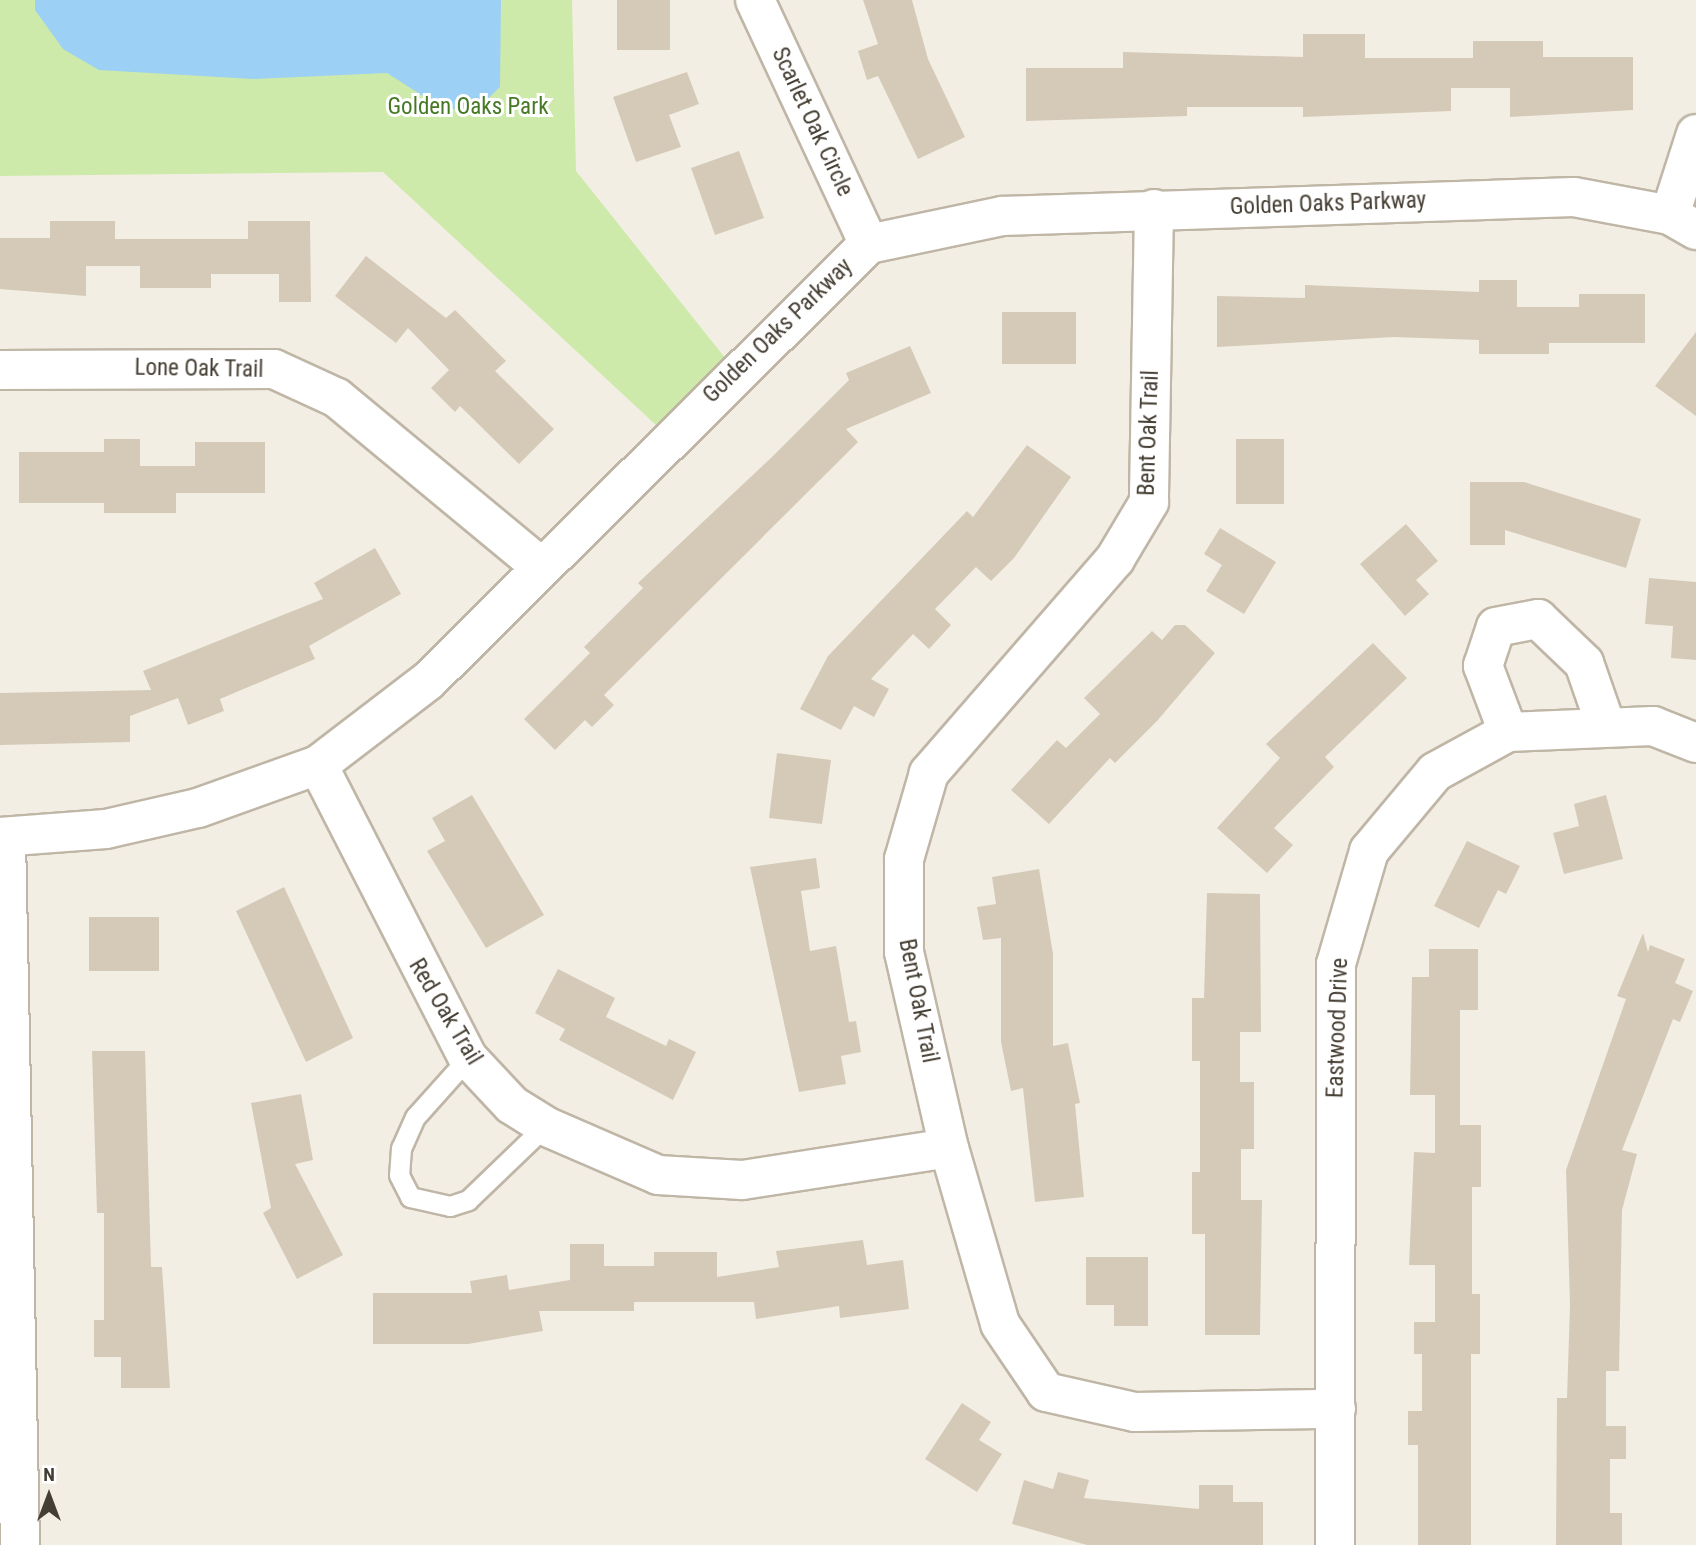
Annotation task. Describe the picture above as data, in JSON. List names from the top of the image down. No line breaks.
{"streets":{"street":["Scarlet Oak Circle","Golden Oaks Parkway","Lone Oak Trail","Bent Oak Trail","Red Oak Trail","Eastwood Drive"]},"crossings":[["Scarlet Oak Circle","Golden Oaks Parkway"],["Golden Oaks Parkway","Lone Oak Trail"],["Golden Oaks Parkway","Bent Oak Trail"],["Golden Oaks Parkway","Red Oak Trail"],["Bent Oak Trail","Red Oak Trail"],["Bent Oak Trail","Eastwood Drive"]],"parks":["Golden Oaks Park"],"north":"top"}
